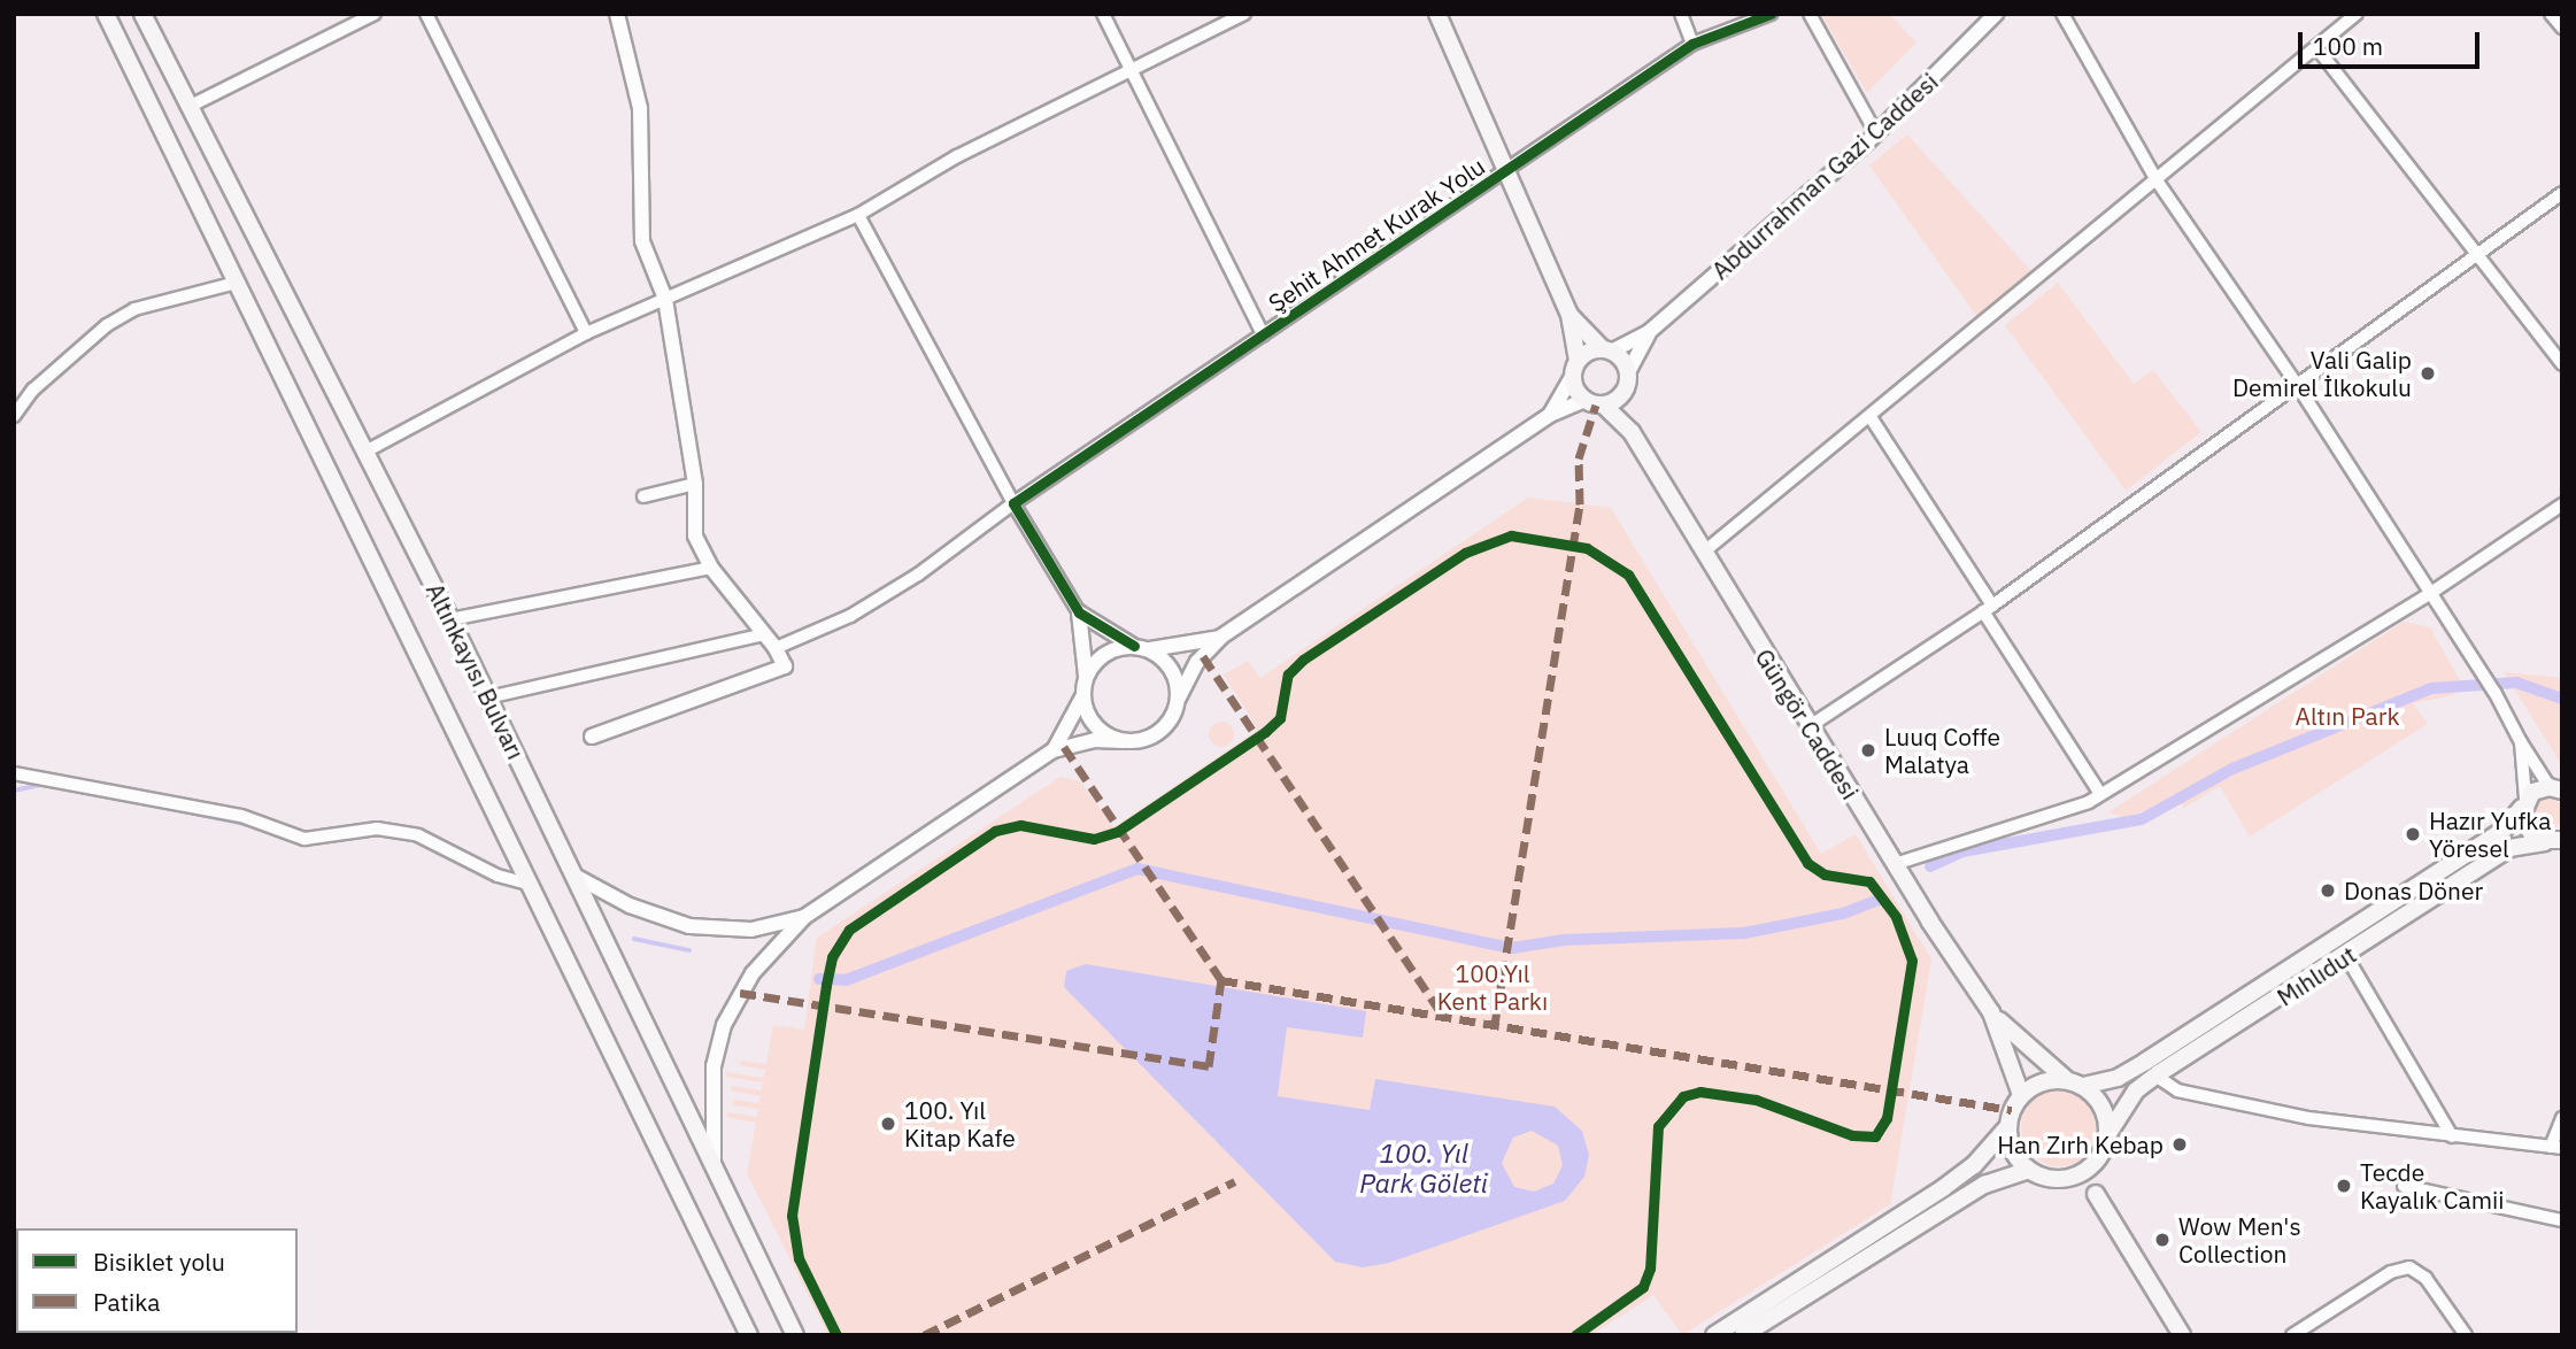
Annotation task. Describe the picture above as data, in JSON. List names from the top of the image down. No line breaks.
{"streets":{"main road":["Altınkayısı Bulvarı","Güngör Caddesi","Mıhlıdut"],"street":["Abdurrahman Gazi Caddesi","Şehit Ahmet Kurak Yolu"]},"crossings":[["Abdurrahman Gazi Caddesi","Güngör Caddesi"]],"water":["100. Yıl Park Göleti"],"parks":["Altın Park","100.Yıl Kent Parkı"],"places":["Vali Galip Demirel İlkokulu","Luuq Coffe Malatya","Hazır Yufka Yöresel","Donas Döner","100. Yıl Kitap Kafe","Han Zırh Kebap","Tecde Kayalık Camii","Wow Men's Collection"],"legend":["Bisiklet yolu","Patika"],"scale_bar":"100 m"}
